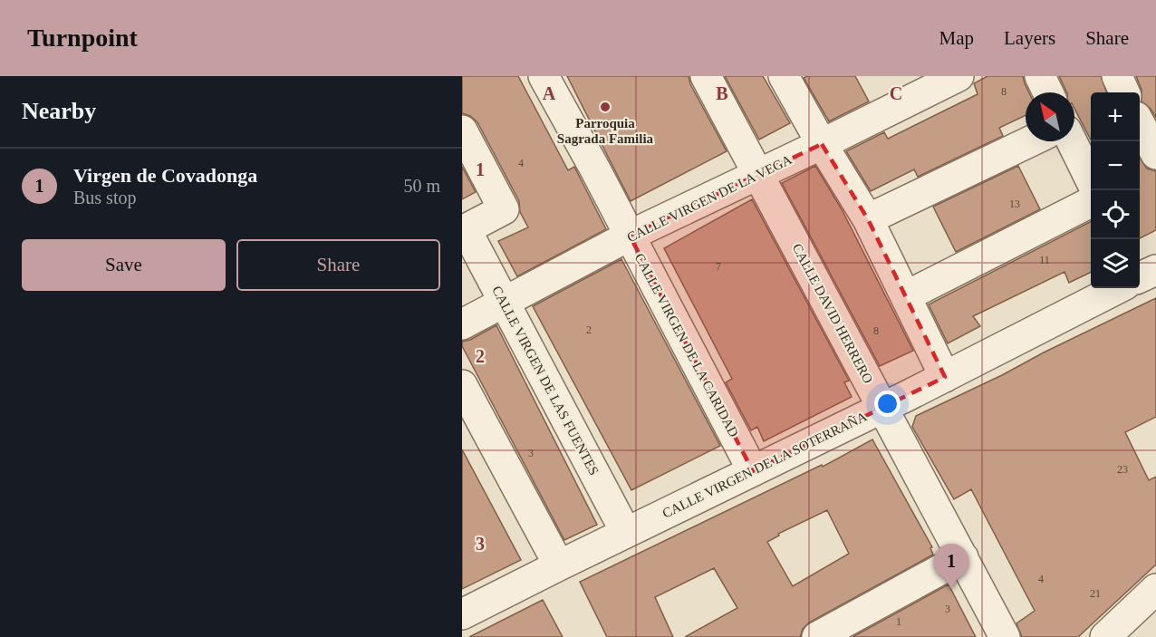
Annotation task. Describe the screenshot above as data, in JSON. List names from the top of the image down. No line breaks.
{"streets":{"street":["CALLE VIRGEN DE LA VEGA","CALLE DAVID HERRERO","CALLE VIRGEN DE LA CARIDAD","CALLE VIRGEN DE LAS FUENTES","CALLE VIRGEN DE LA SOTERRAÑA"]},"crossings":[["CALLE VIRGEN DE LA VEGA","CALLE DAVID HERRERO"],["CALLE VIRGEN DE LA VEGA","CALLE VIRGEN DE LA CARIDAD"],["CALLE VIRGEN DE LA VEGA","CALLE VIRGEN DE LAS FUENTES"],["CALLE DAVID HERRERO","CALLE VIRGEN DE LA SOTERRAÑA"],["CALLE VIRGEN DE LA CARIDAD","CALLE VIRGEN DE LA SOTERRAÑA"],["CALLE VIRGEN DE LAS FUENTES","CALLE VIRGEN DE LA SOTERRAÑA"]],"places":["Parroquia Sagrada Familia"],"house_numbers":["8","4","13","11","7","2","8","3","23","4","21","3","1"],"north":"top left","page":{"header":"Turnpoint","nav":["Map","Layers","Share"],"heading":"Nearby","map_buttons":["+","−"],"list":[{"mark":"1","name":"Virgen de Covadonga","note":"Bus stop","value":"50 m"}],"buttons":["Save","Share"],"pins":"1"},"grid":{"columns":["A","B","C"],"rows":["1","2","3"]}}
